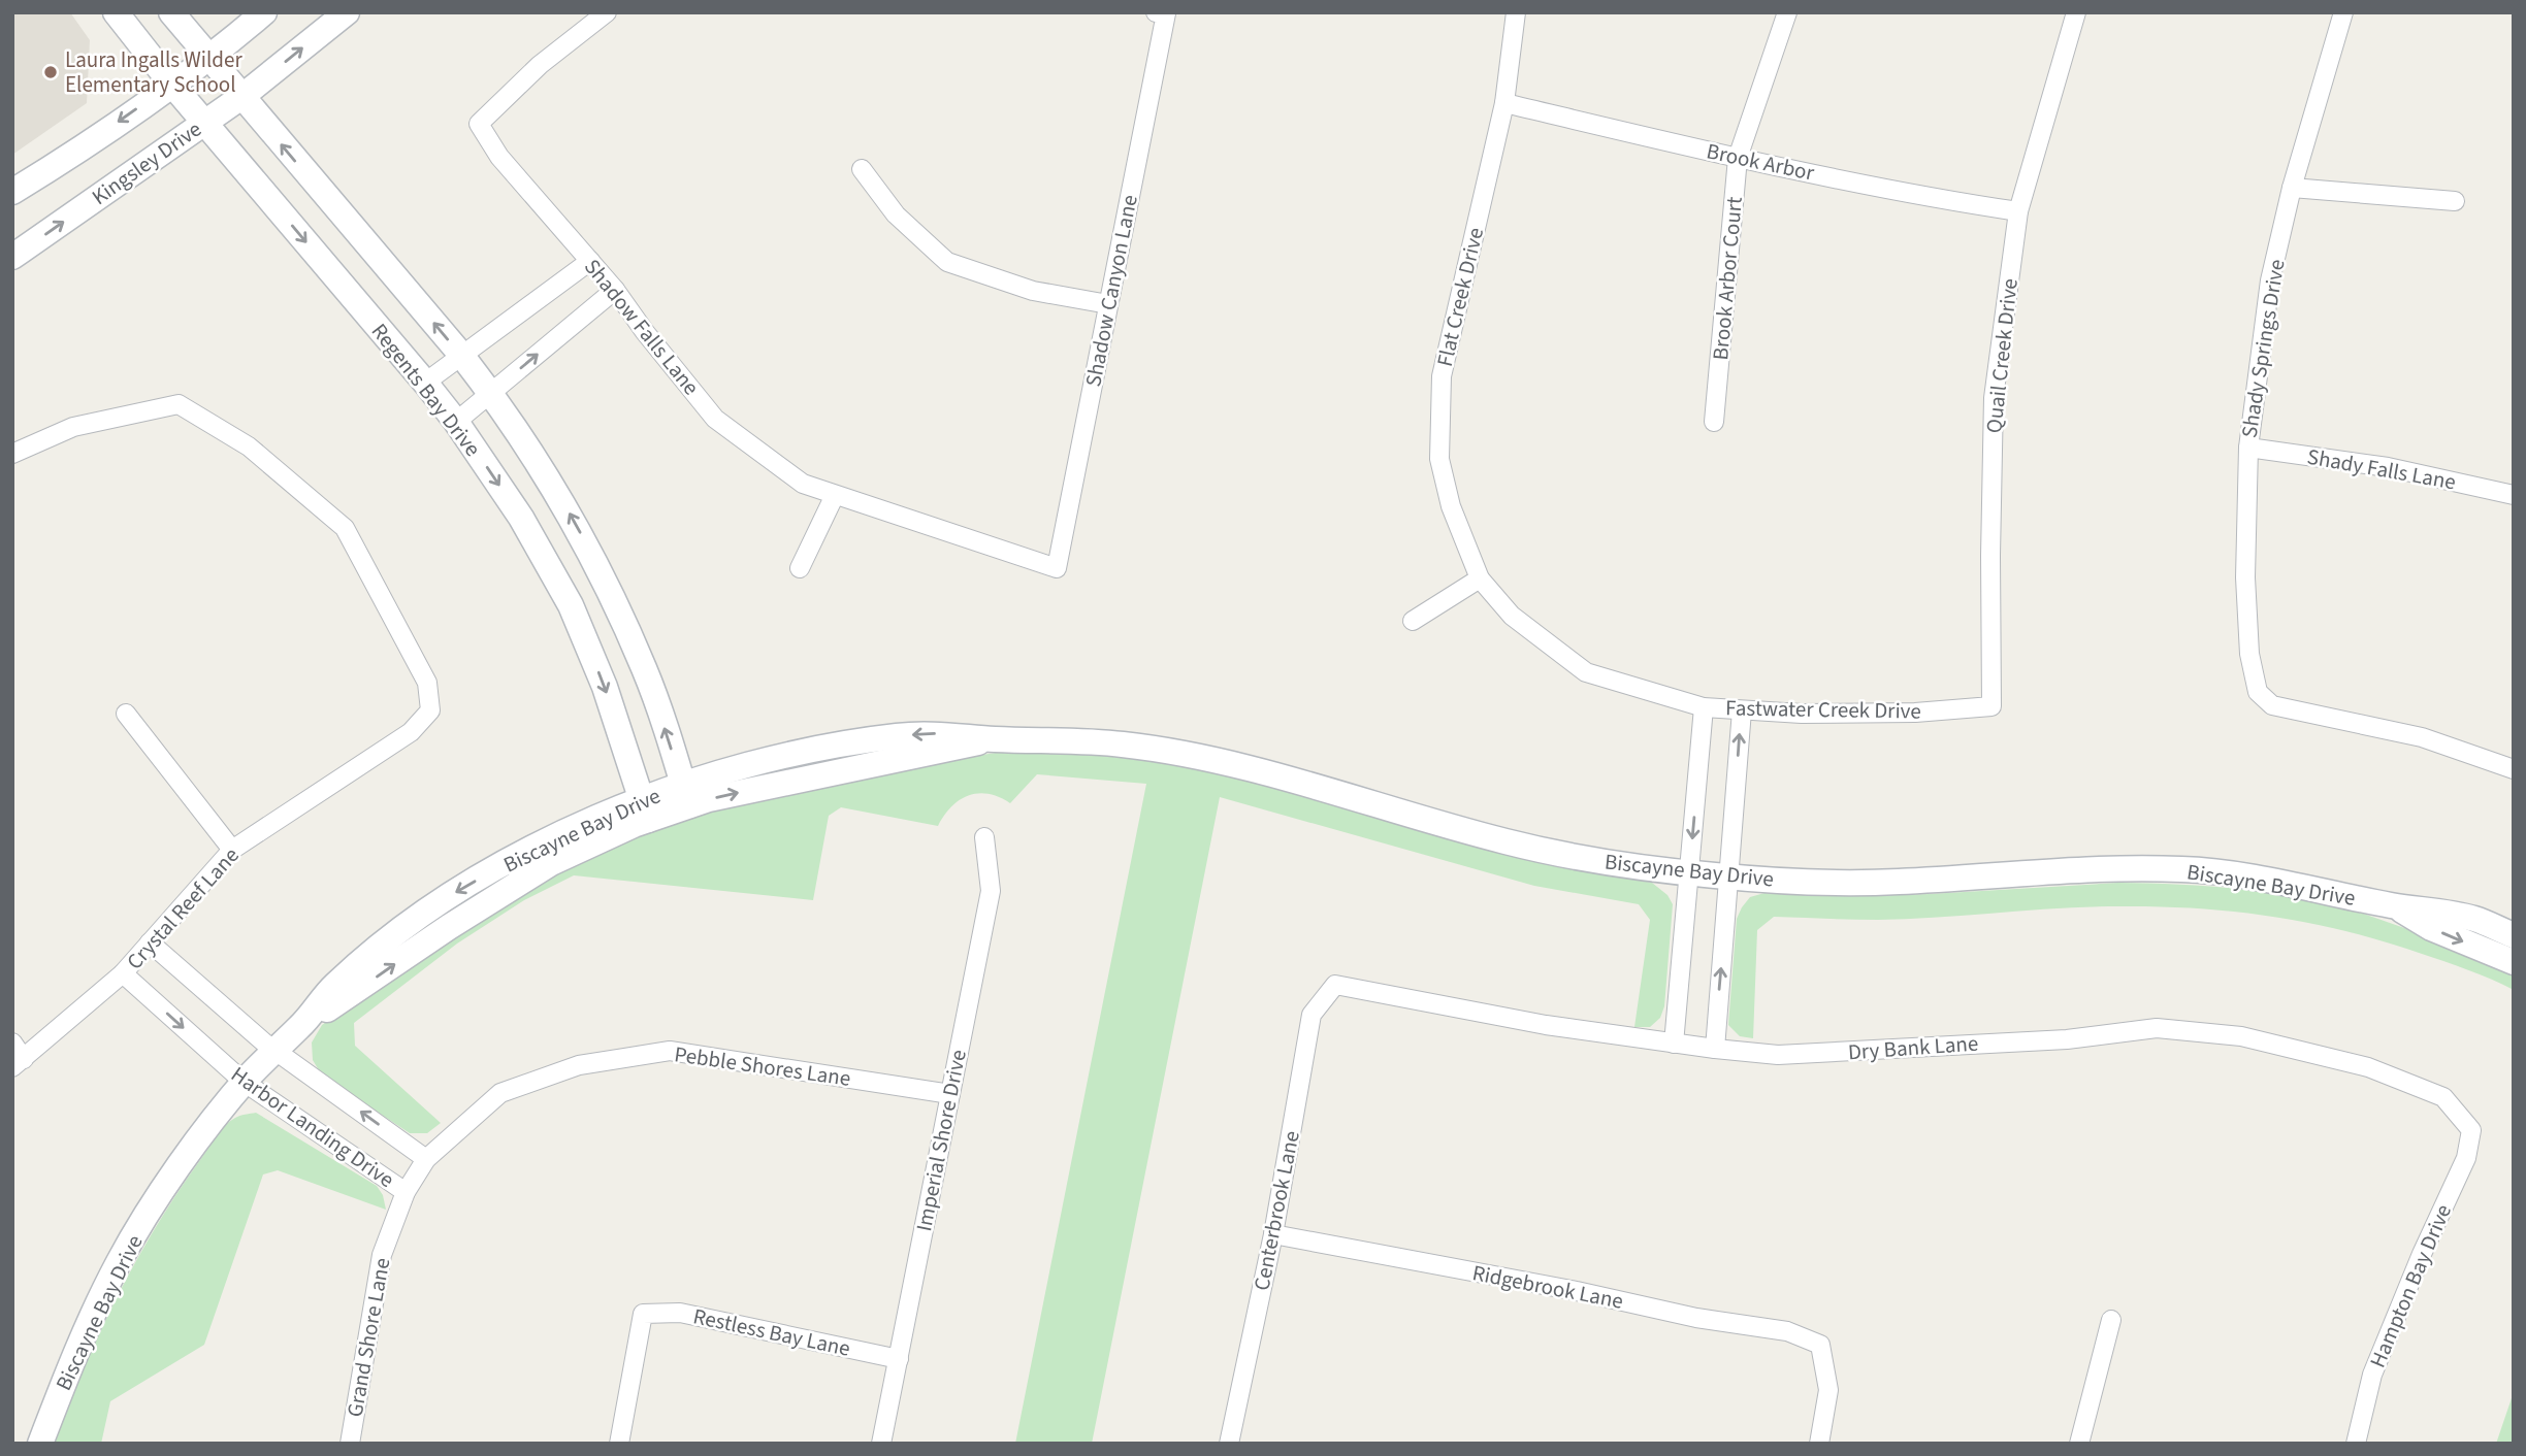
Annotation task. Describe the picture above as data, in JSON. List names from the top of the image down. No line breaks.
{"streets":{"street":["Brook Arbor","Kingsley Drive","Brook Arbor Court","Shadow Canyon Lane","Flat Creek Drive","Shadow Falls Lane","Shady Springs Drive","Quail Creek Drive","Regents Bay Drive","Shady Falls Lane","Fastwater Creek Drive","Biscayne Bay Drive","Crystal Reef Lane","Dry Bank Lane","Pebble Shores Lane","Harbor Landing Drive","Imperial Shore Drive","Centerbrook Lane","Hampton Bay Drive","Ridgebrook Lane","Restless Bay Lane","Grand Shore Lane"]},"crossings":[["Brook Arbor","Brook Arbor Court"],["Brook Arbor","Flat Creek Drive"],["Brook Arbor","Quail Creek Drive"],["Kingsley Drive","Regents Bay Drive"],["Shadow Canyon Lane","Shadow Falls Lane"],["Flat Creek Drive","Fastwater Creek Drive"],["Shady Springs Drive","Shady Falls Lane"],["Quail Creek Drive","Fastwater Creek Drive"],["Regents Bay Drive","Biscayne Bay Drive"],["Biscayne Bay Drive","Harbor Landing Drive"],["Crystal Reef Lane","Harbor Landing Drive"],["Dry Bank Lane","Centerbrook Lane"],["Dry Bank Lane","Hampton Bay Drive"],["Pebble Shores Lane","Harbor Landing Drive"],["Pebble Shores Lane","Imperial Shore Drive"],["Pebble Shores Lane","Grand Shore Lane"],["Harbor Landing Drive","Grand Shore Lane"],["Imperial Shore Drive","Restless Bay Lane"],["Centerbrook Lane","Ridgebrook Lane"]],"places":["Laura Ingalls Wilder Elementary School"]}
